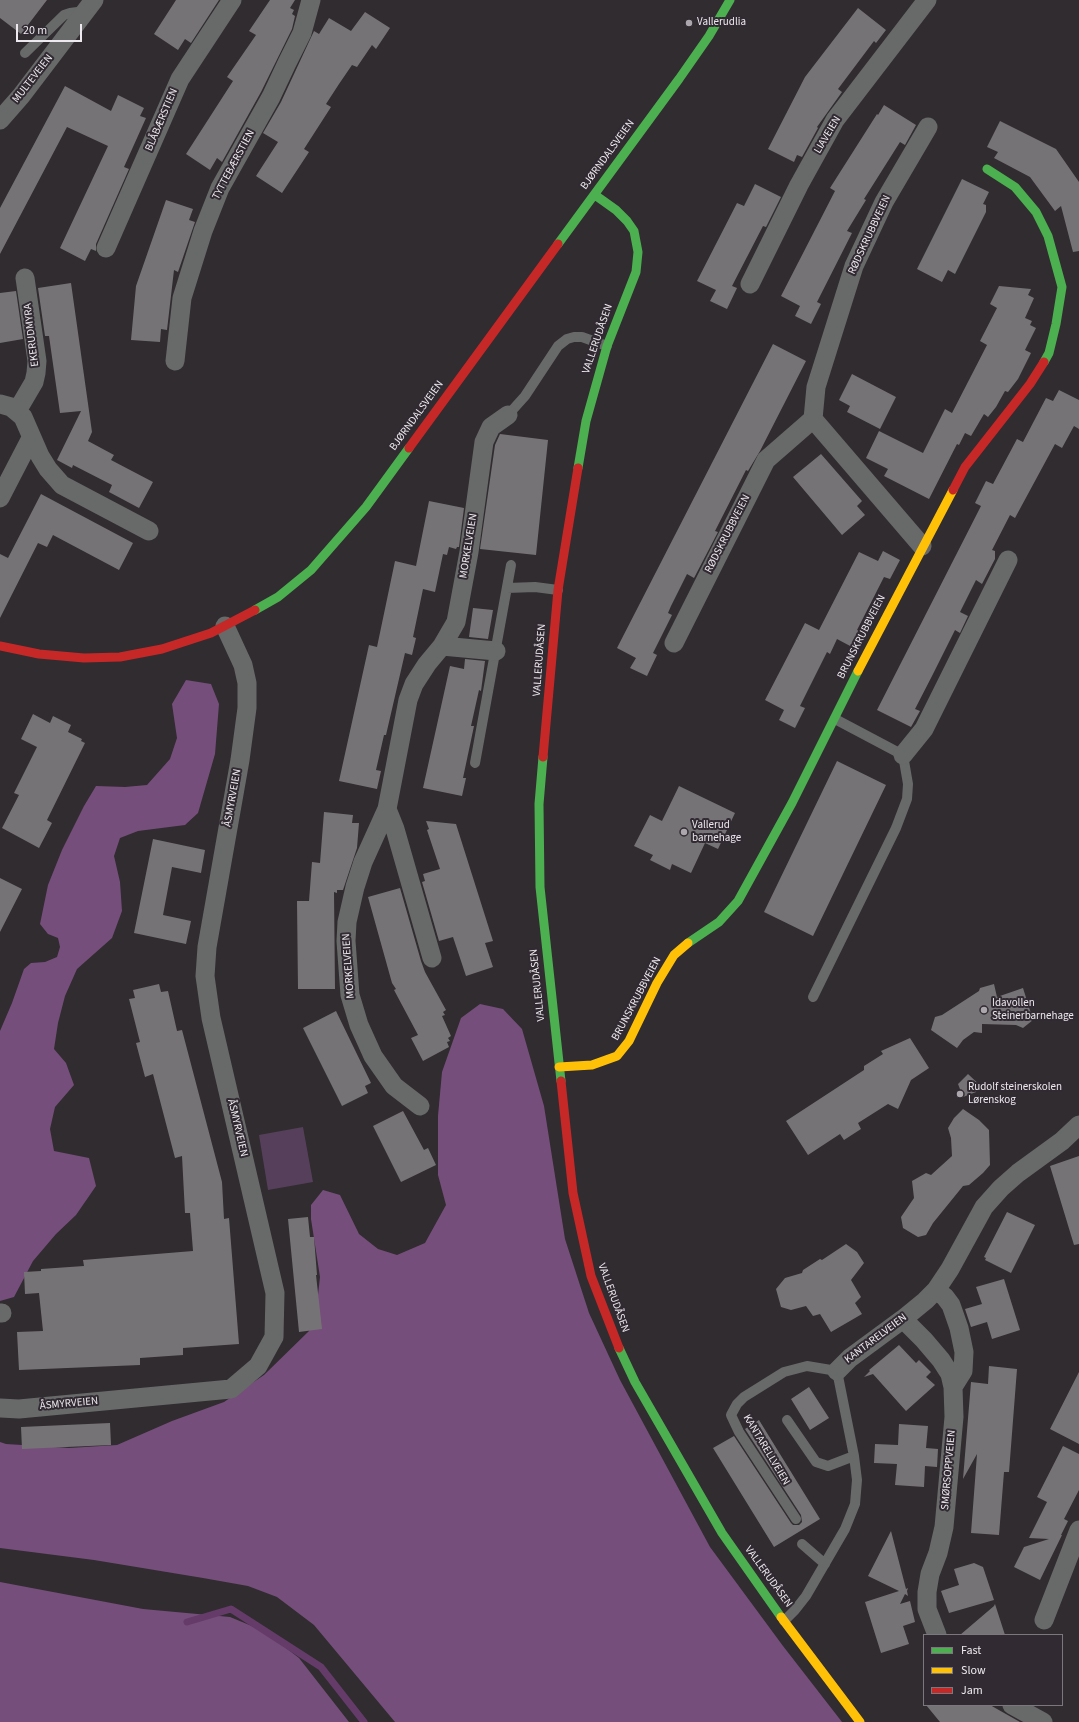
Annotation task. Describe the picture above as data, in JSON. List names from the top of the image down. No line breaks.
{"streets":{"street":["MULTEVEIEN","BLÅBÆRSTIEN","LIAVEIEN","BJØRNDALSVEIEN","TYTTEBÆRSTIEN","RØDSKRUBBVEIEN","EKERUDMYRA","VALLERUDÅSEN","MORKELVEIEN","BRUNSKRUBBVEIEN","ÅSMYRVEIEN","KANTARELVEIEN","SMØRSOPPVEIEN"],"lane":["KANTARELLVEIEN"]},"crossings":[["BJØRNDALSVEIEN","VALLERUDÅSEN"],["BJØRNDALSVEIEN","ÅSMYRVEIEN"],["VALLERUDÅSEN","MORKELVEIEN"],["VALLERUDÅSEN","BRUNSKRUBBVEIEN"],["VALLERUDÅSEN","KANTARELVEIEN"],["KANTARELVEIEN","KANTARELLVEIEN"],["KANTARELVEIEN","SMØRSOPPVEIEN"]],"places":["Vallerudlia","Vallerud barnehage","Idavollen Steinerbarnehage","Rudolf steinerskolen Lørenskog"],"legend":["Fast","Slow","Jam"],"scale_bar":"20 m"}
